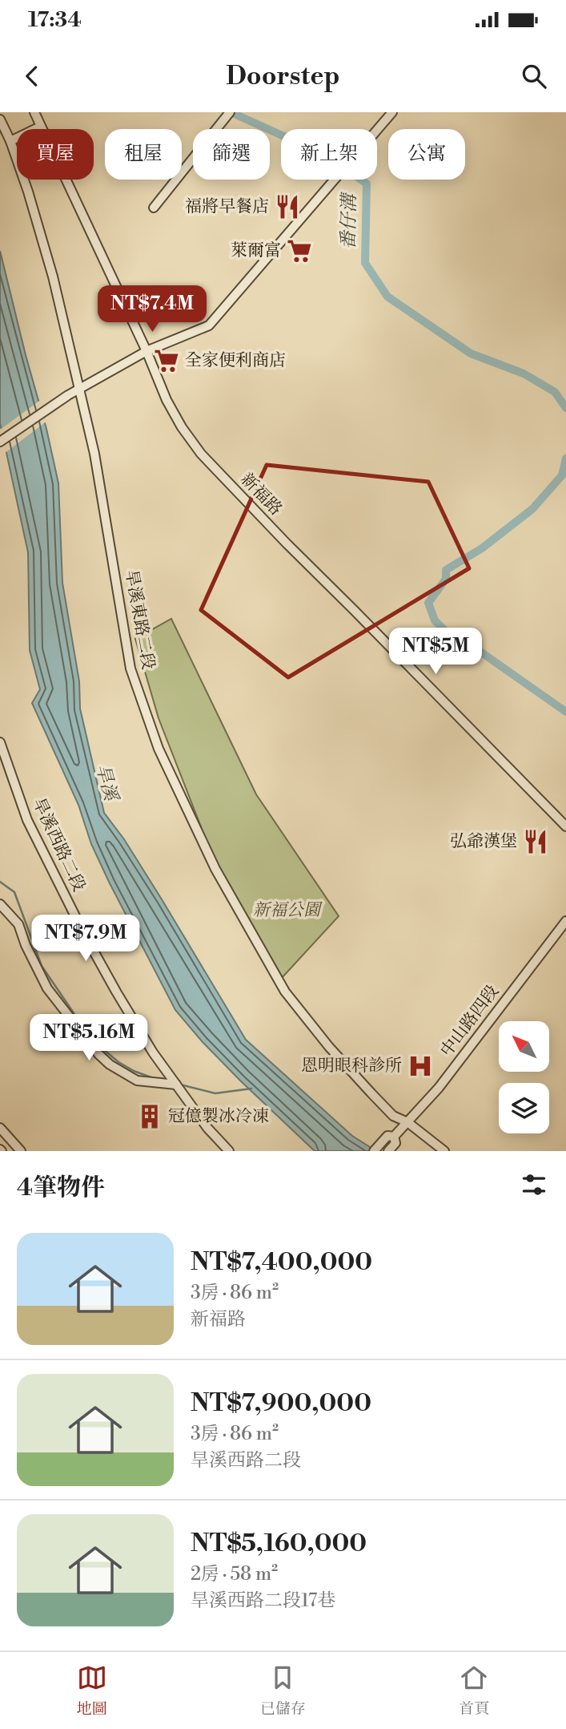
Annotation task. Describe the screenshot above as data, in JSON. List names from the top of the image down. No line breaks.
{"streets":{"street":["新福路","旱溪東路二段","旱溪西路二段","中山路四段"]},"crossings":[["旱溪東路二段","中山路四段"]],"water":["番仔溝","旱溪"],"parks":["新福公園"],"places":{"restaurant":["福將早餐店","弘爺漢堡"],"supermarket":["萊爾富","全家便利商店"],"hospital":["恩明眼科診所"],"building":["冠億製冰冷凍"]},"north":"top left","page":{"status":"17:34","header":"Doorstep","chip":["買屋","租屋","篩選","新上架","公寓"],"price":["NT$7.4M","NT$5M","NT$7.9M","NT$5.16M"],"heading":"4筆物件","list":[{"name":"NT$7,400,000","note":"3房 · 86 m² · 新福路"},{"name":"NT$7,900,000","note":"3房 · 86 m² · 旱溪西路二段"},{"name":"NT$5,160,000","note":"2房 · 58 m² · 旱溪西路二段17巷"}],"tabs":["地圖","已儲存","首頁"]}}
